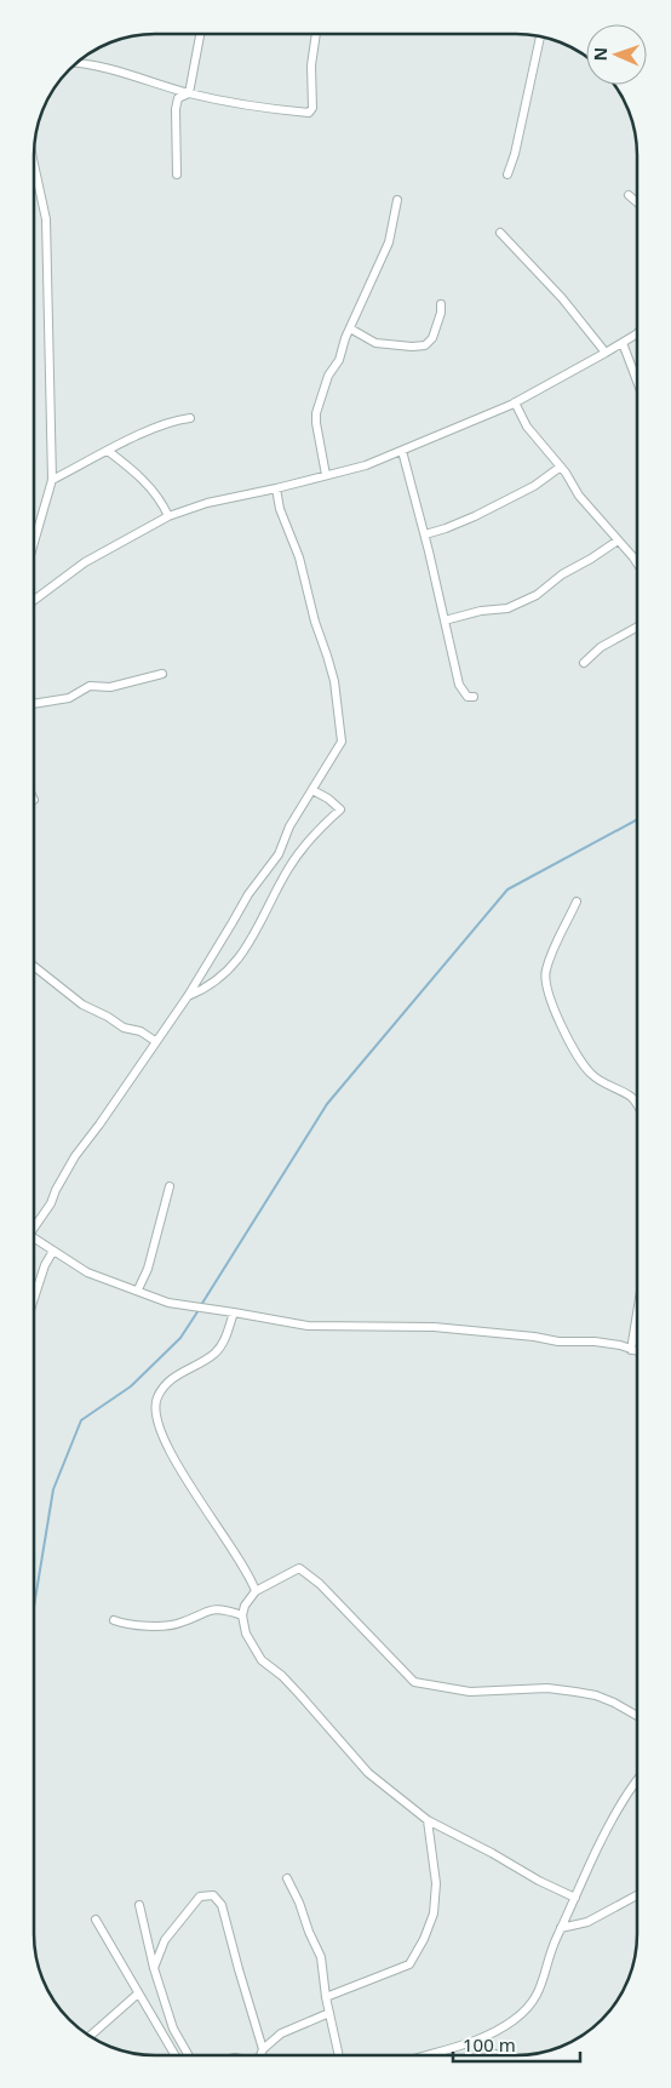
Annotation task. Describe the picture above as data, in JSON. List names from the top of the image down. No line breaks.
{"scale_bar":"100 m","north":"left"}
